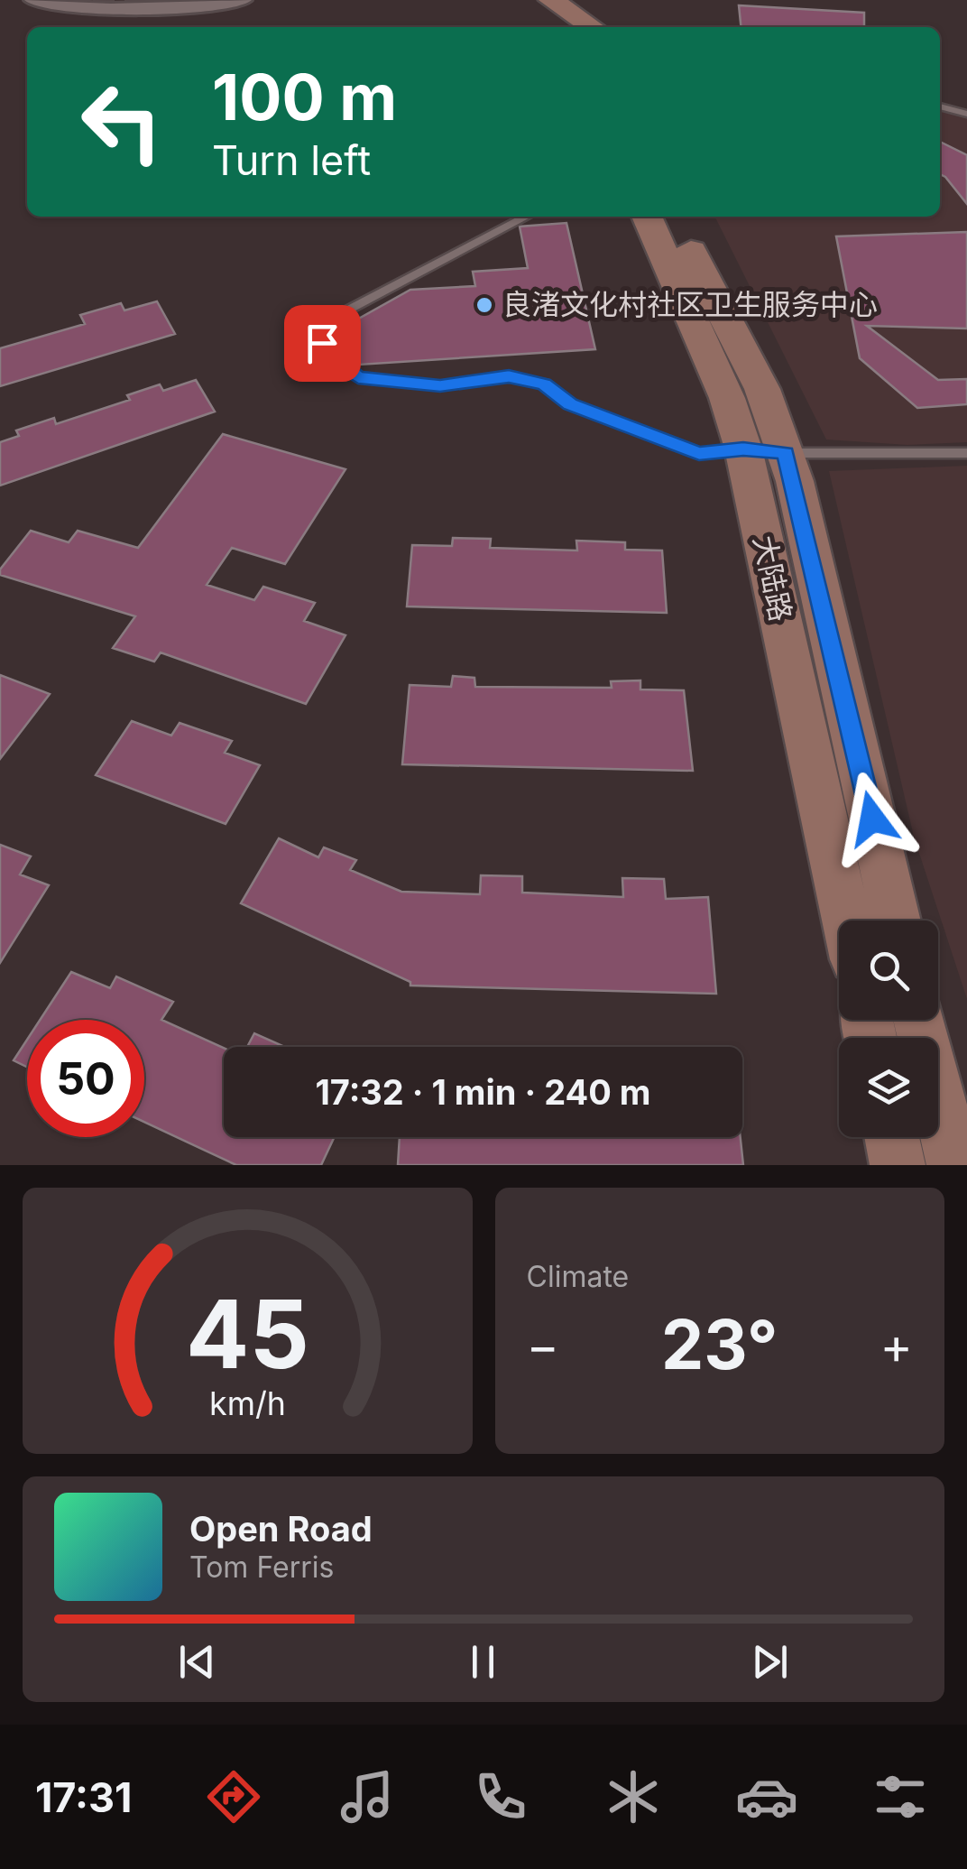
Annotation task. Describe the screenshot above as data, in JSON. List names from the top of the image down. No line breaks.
{"streets":{"main road":["大陆路"]},"places":["良渚文化村社区卫生服务中心"],"page":{"turn":["100 m","Turn left"],"limit":"50","trip":"17:32 · 1 min · 240 m","tile":"Climate","heat":["−","23°","+"],"song":["Open Road","Tom Ferris"],"tabs":"17:31","gauge":["45","km/h"]}}
